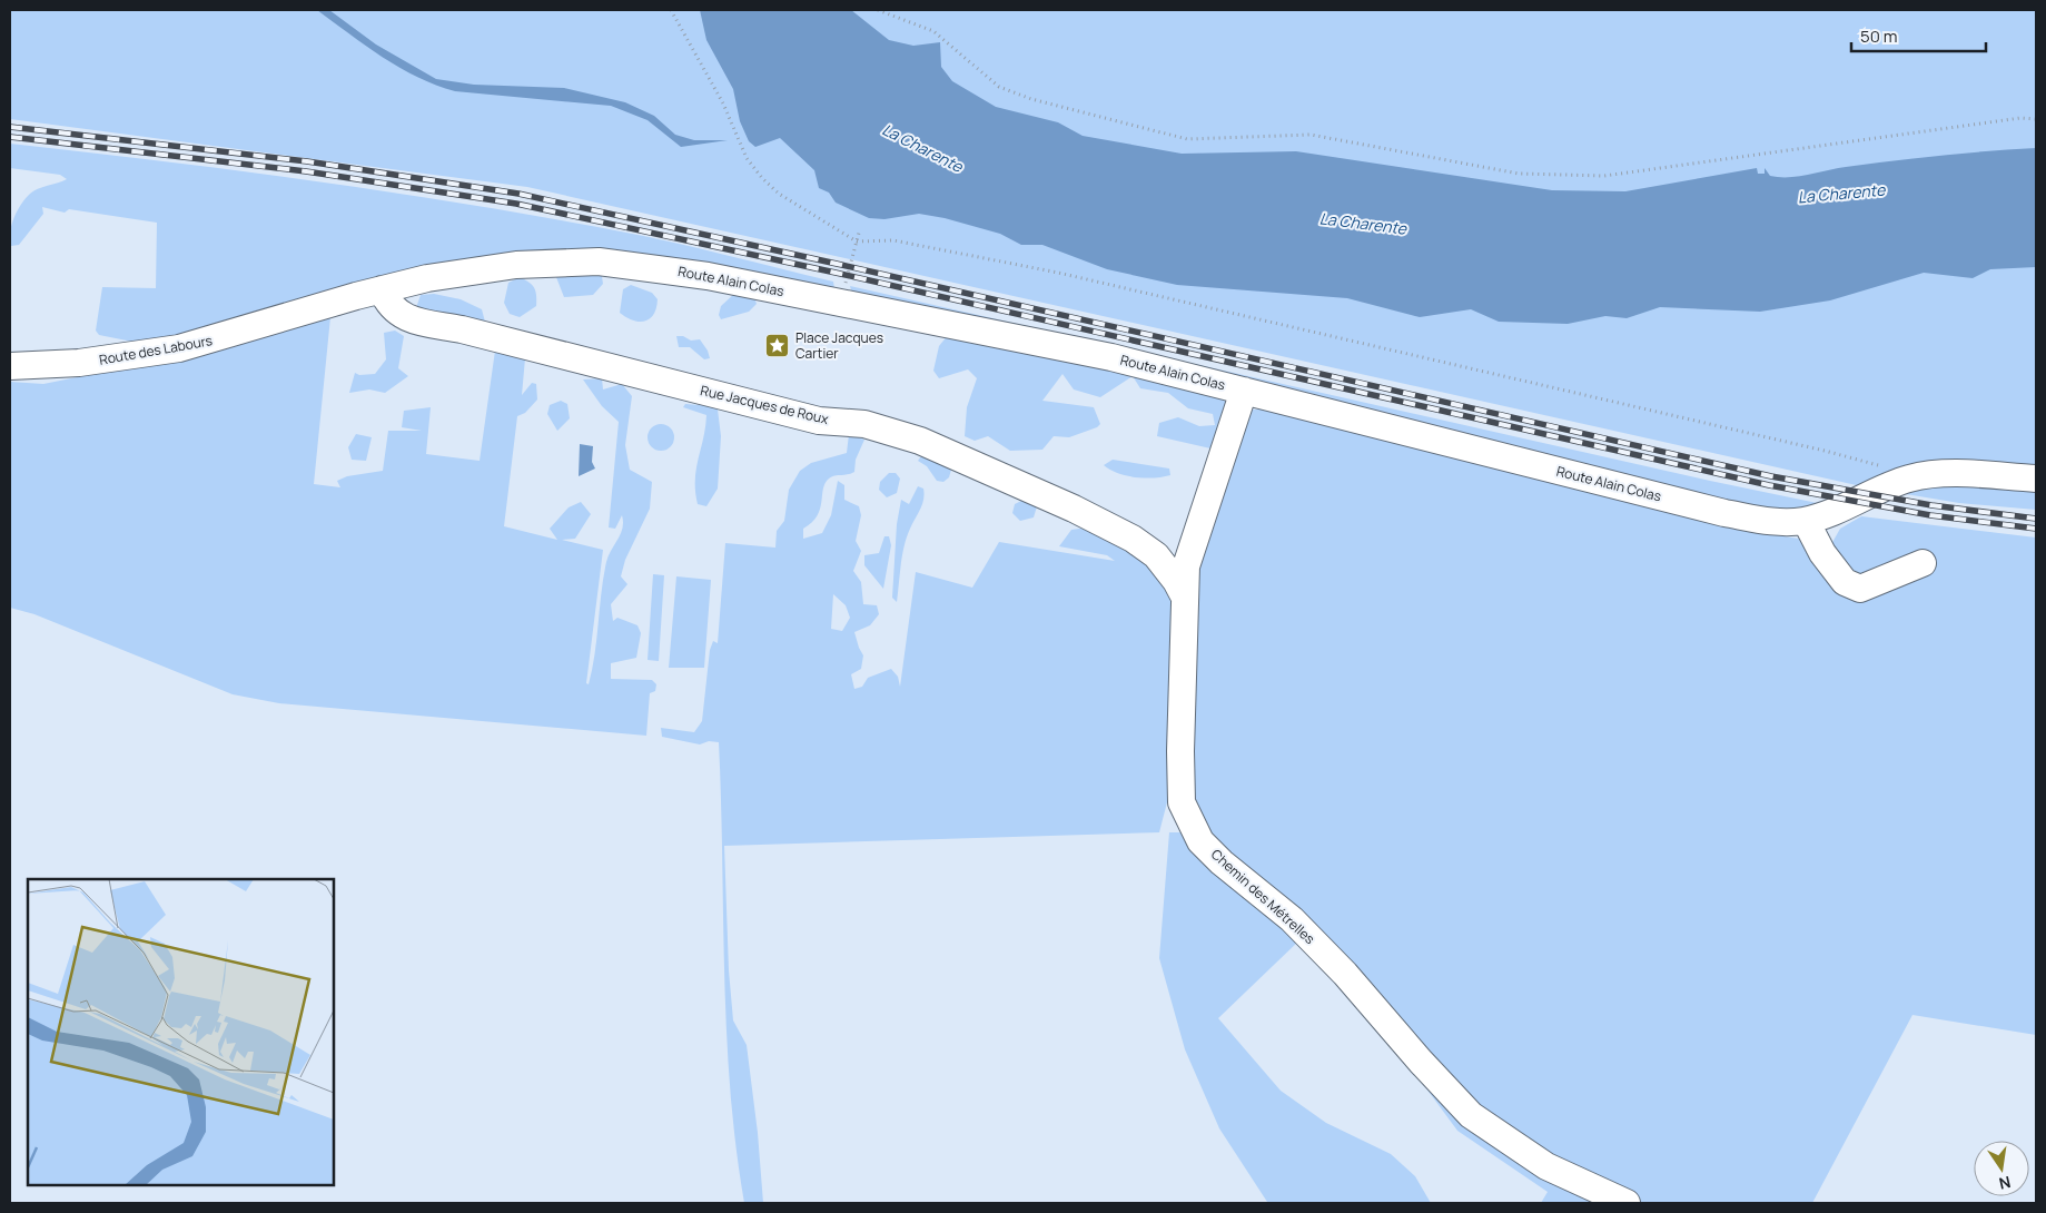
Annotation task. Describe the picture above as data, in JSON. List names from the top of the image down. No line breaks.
{"streets":{"street":["Route Alain Colas","Route des Labours","Rue Jacques de Roux","Chemin des Métrelles"]},"crossings":[["Route Alain Colas","Route des Labours"],["Route Alain Colas","Rue Jacques de Roux"],["Route Alain Colas","Chemin des Métrelles"],["Rue Jacques de Roux","Chemin des Métrelles"]],"water":["La Charente"],"places":{"place":["Place Jacques Cartier"]},"scale_bar":"50 m","north":"bottom"}
